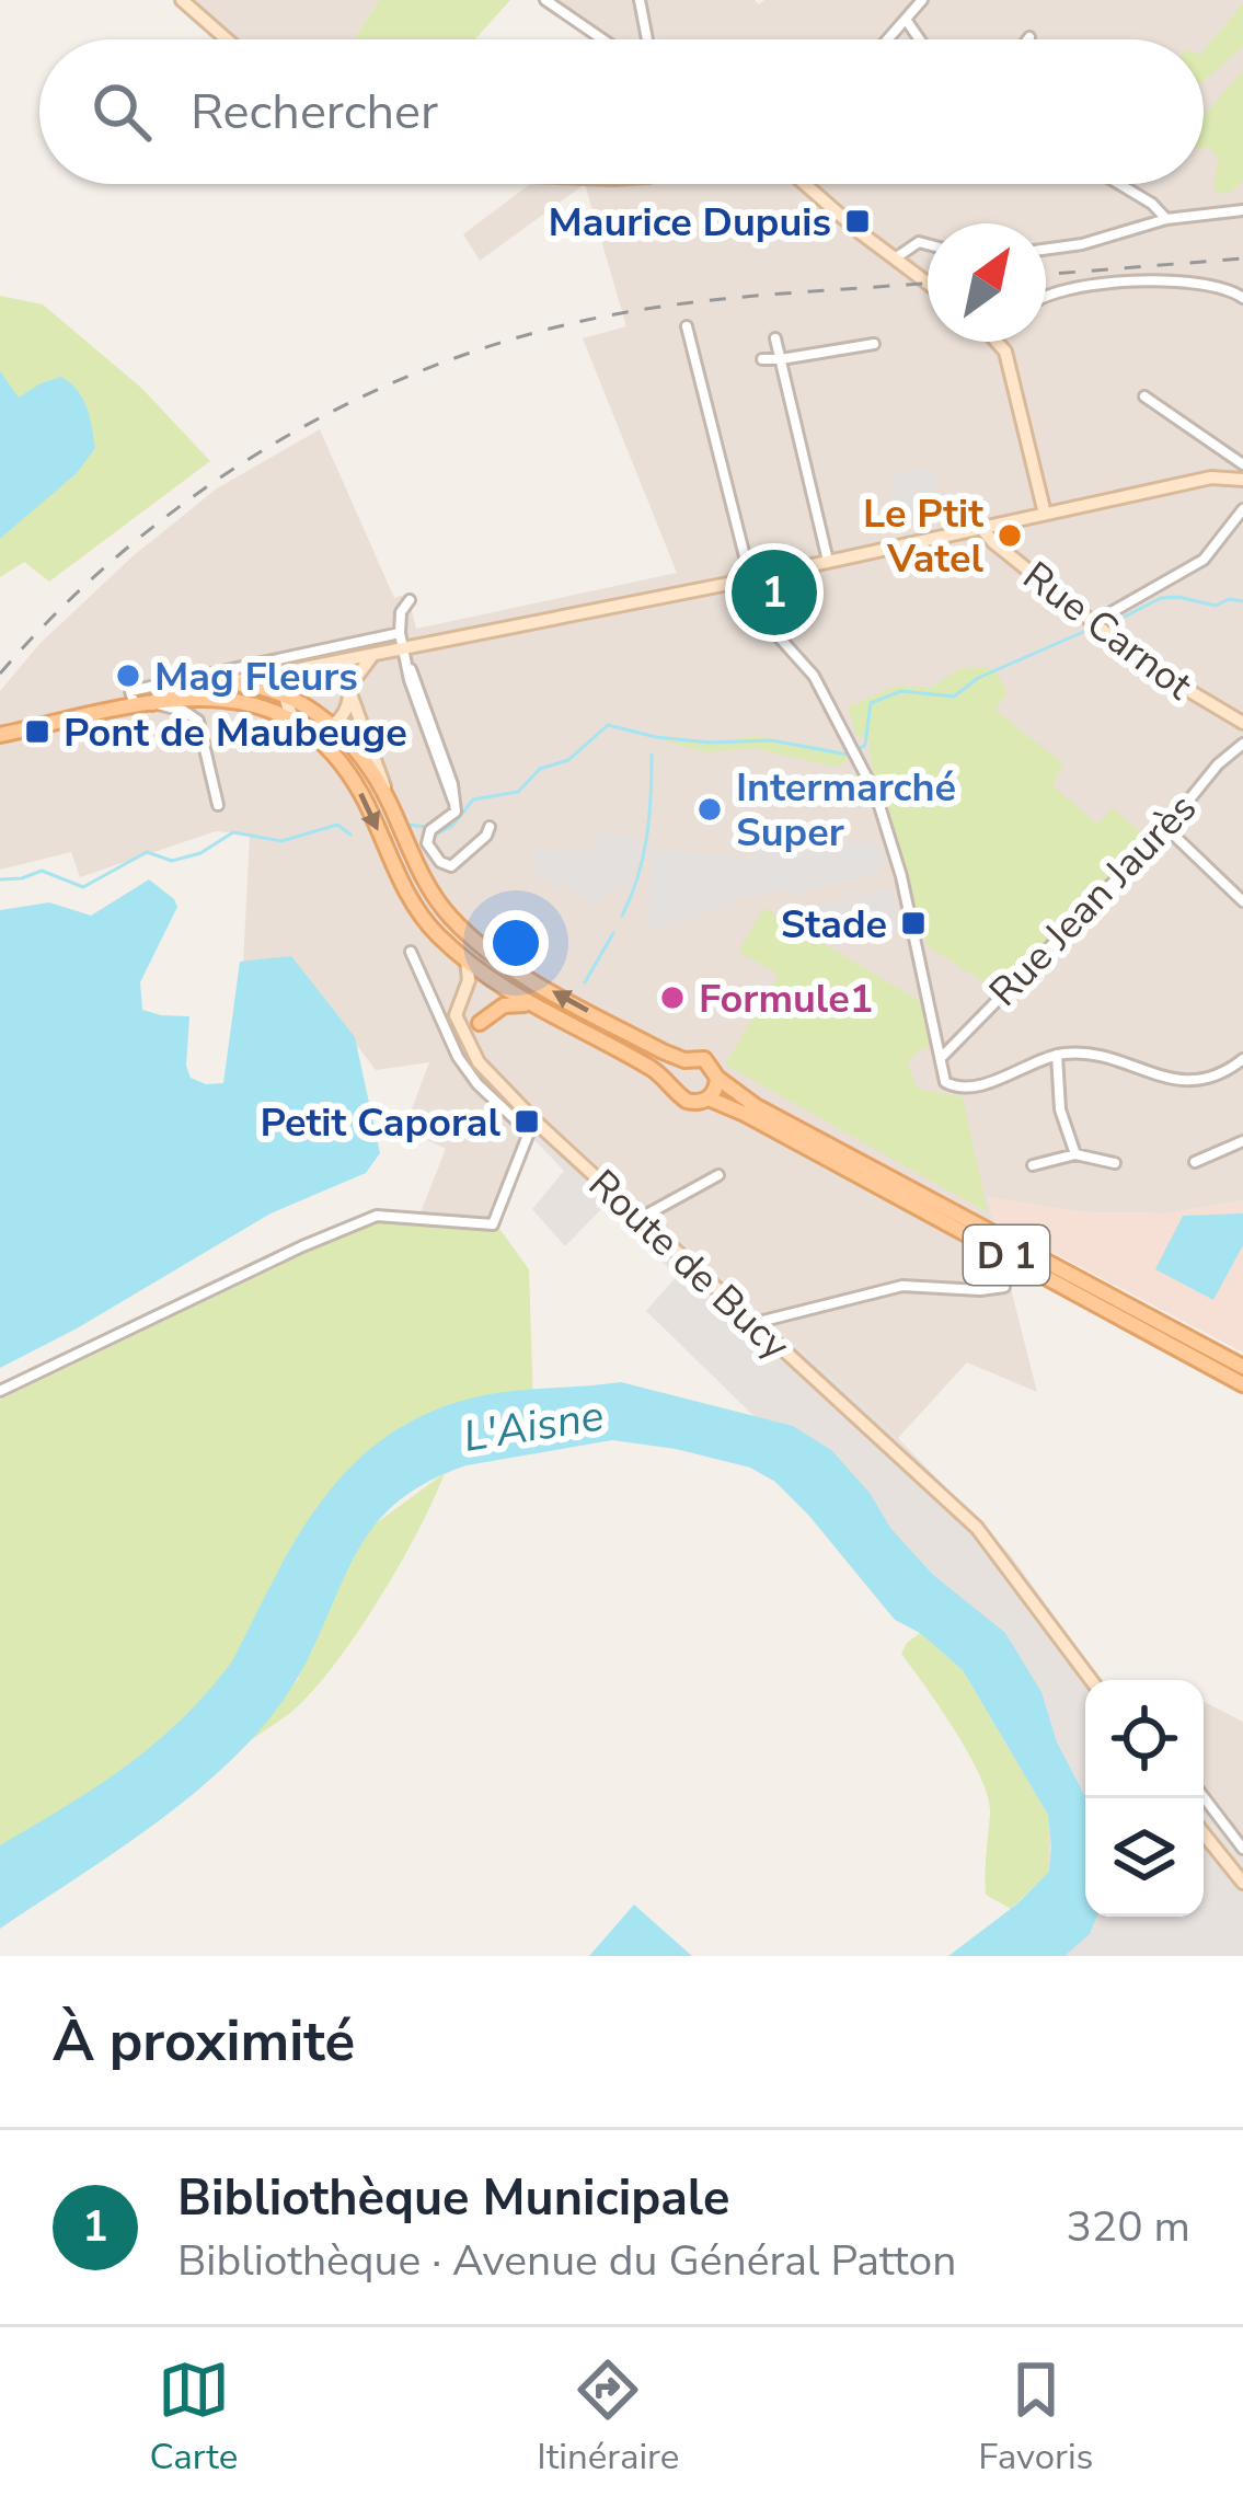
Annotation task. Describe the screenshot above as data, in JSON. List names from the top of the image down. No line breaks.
{"streets":{"main road":["Rue Carnot","D 1","Route de Bucy"],"street":["Rue Jean Jaurès"]},"water":["L'Aisne"],"places":{"transit":["Maurice Dupuis","Pont de Maubeuge","Stade","Petit Caporal"],"other":["Le Ptit Vatel","Mag Fleurs","Intermarché Super","Formule1"]},"north":"top right","page":{"search":"Rechercher","pins":"1","heading":"À proximité","list":[{"mark":"1","name":"Bibliothèque Municipale","note":"Bibliothèque · Avenue du Général Patton","value":"320 m"}],"nav":["Carte","Itinéraire","Favoris"]}}
